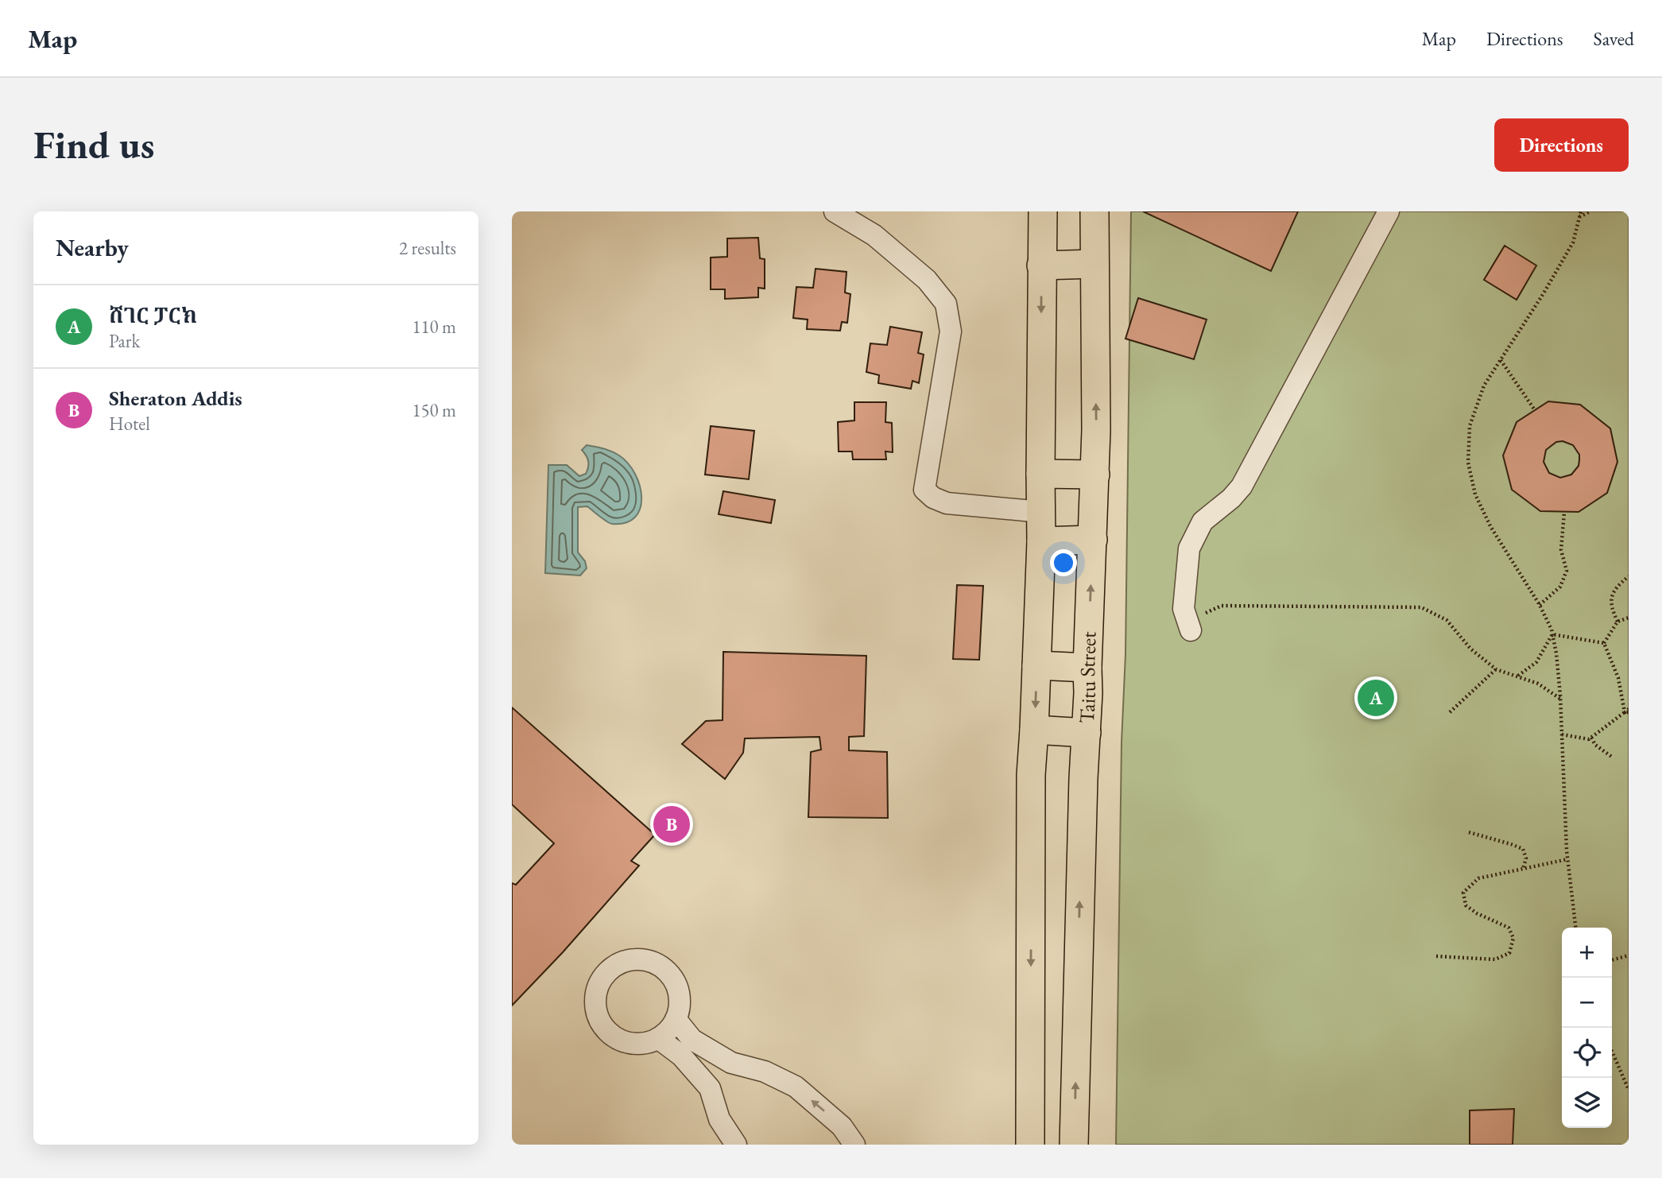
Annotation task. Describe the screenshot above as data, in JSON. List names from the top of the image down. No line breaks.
{"streets":{"main road":["Taitu Street"]},"page":{"header":"Map","nav":["Map","Directions","Saved"],"buttons":"Directions","title":"Find us","heading":["Nearby","2 results"],"list":[{"mark":"A","name":"ሸገር ፓርክ","note":"Park","value":"110 m"},{"mark":"B","name":"Sheraton Addis","note":"Hotel","value":"150 m"}],"pins":["A","B"],"map_buttons":["+","−"]}}
